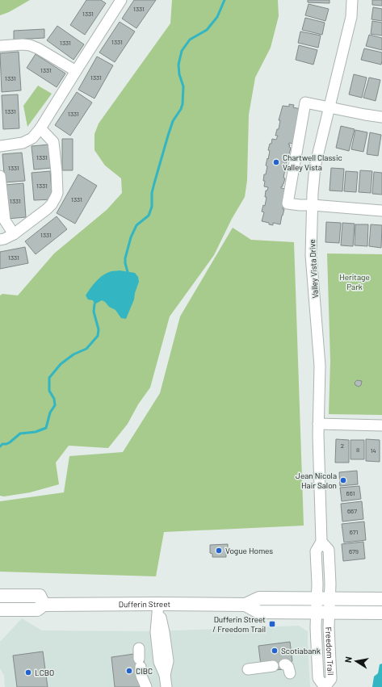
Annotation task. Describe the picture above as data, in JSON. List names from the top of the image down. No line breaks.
{"streets":{"main road":["Dufferin Street"],"street":["Valley Vista Drive","Freedom Trail"]},"crossings":[["Valley Vista Drive","Dufferin Street"],["Valley Vista Drive","Freedom Trail"],["Dufferin Street","Freedom Trail"]],"parks":["Heritage Park"],"places":{"other":["Chartwell Classic Valley Vista","Jean Nicola Hair Salon","Vogue Homes","Scotiabank","CIBC","LCBO"],"transit":["Dufferin Street / Freedom Trail"]},"house_numbers":["1331","1331","1331","1331","1331","1331","1331","1331","1331","1331","1331","1331","1331","1331","1331","1331","2","8","14","661","667","671","679"],"north":"left"}
